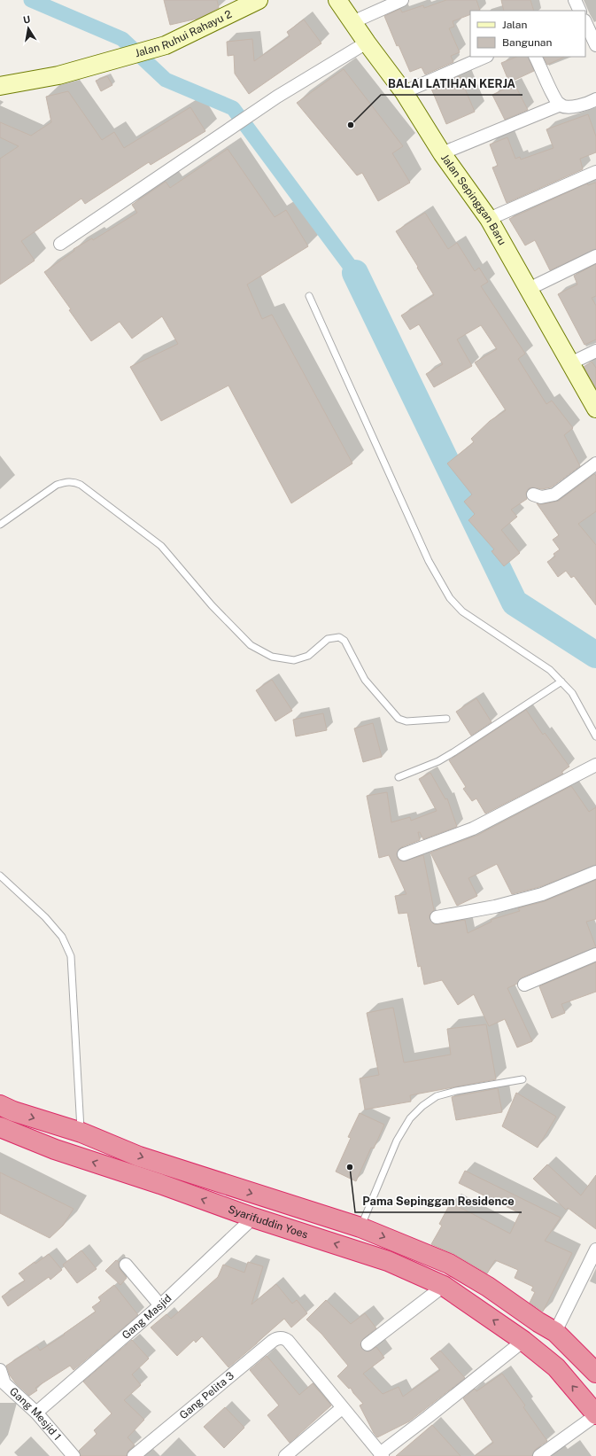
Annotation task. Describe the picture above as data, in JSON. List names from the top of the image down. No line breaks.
{"streets":{"highway":["Syarifuddin Yoes"],"street":["Jalan Ruhui Rahayu 2","Jalan Sepinggan Baru","Gang Masjid","Gang Pelita 3","Gang Mesjid 1"]},"crossings":[["Syarifuddin Yoes","Gang Masjid"],["Gang Masjid","Gang Mesjid 1"]],"places":["BALAI LATIHAN KERJA","Pama Sepinggan Residence"],"legend":["Jalan","Bangunan"],"north":"top"}
